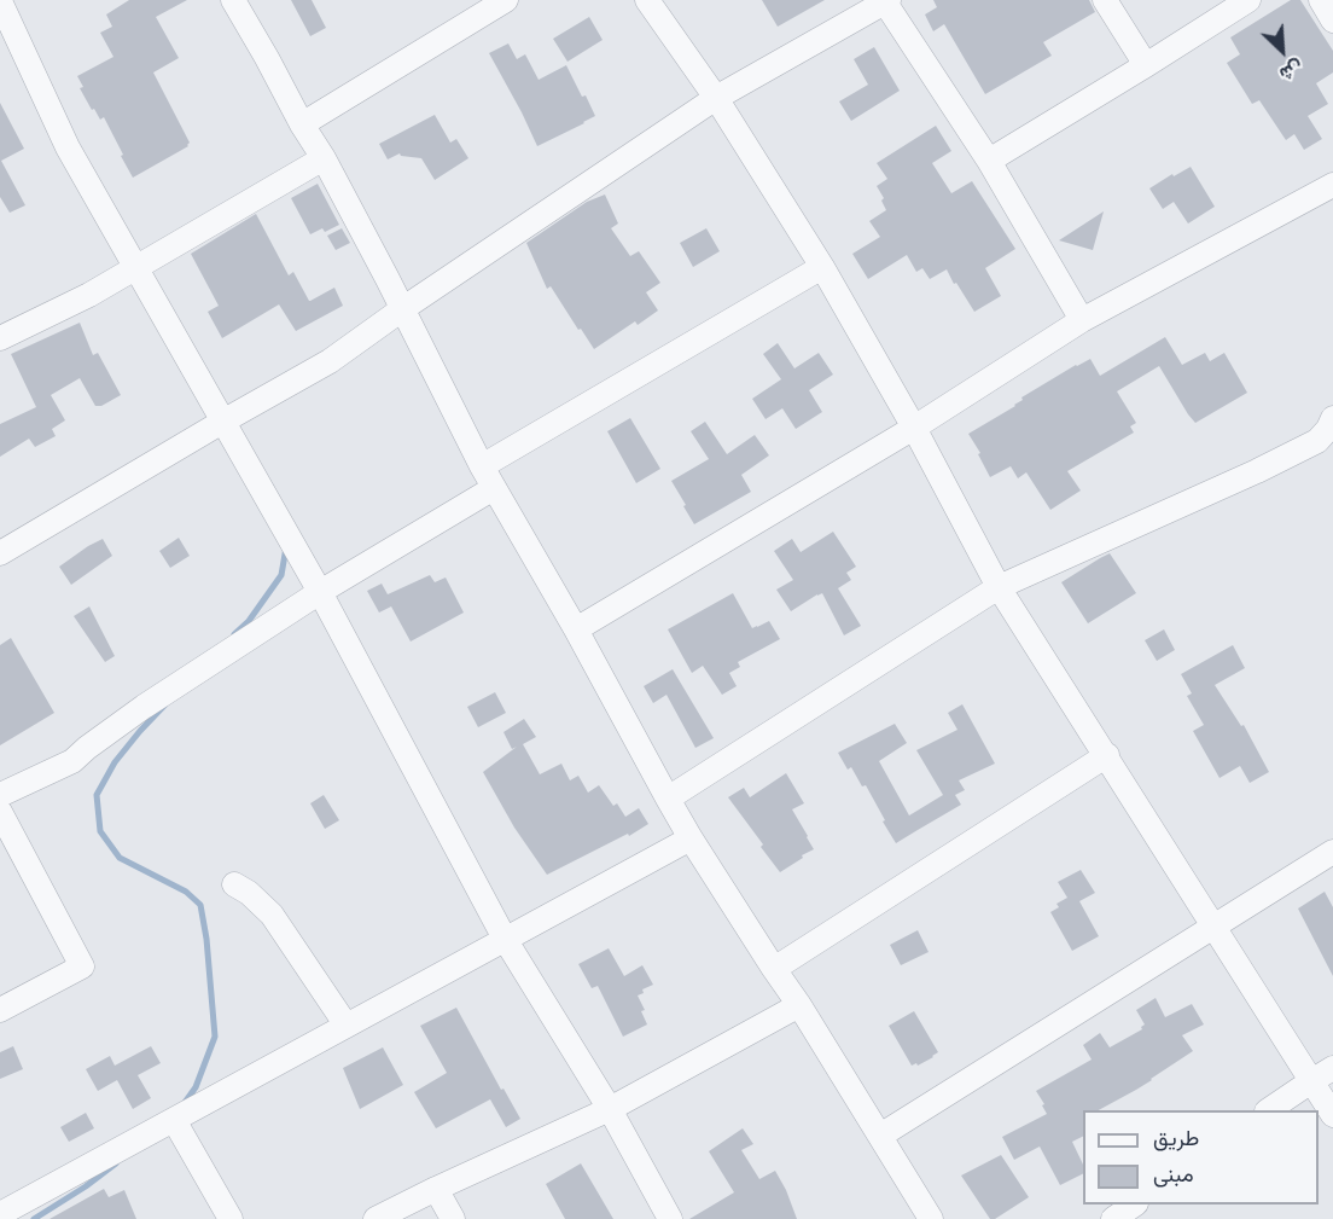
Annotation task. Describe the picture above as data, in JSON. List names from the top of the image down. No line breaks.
{"legend":["طريق","مبنى"],"north":"bottom right"}
